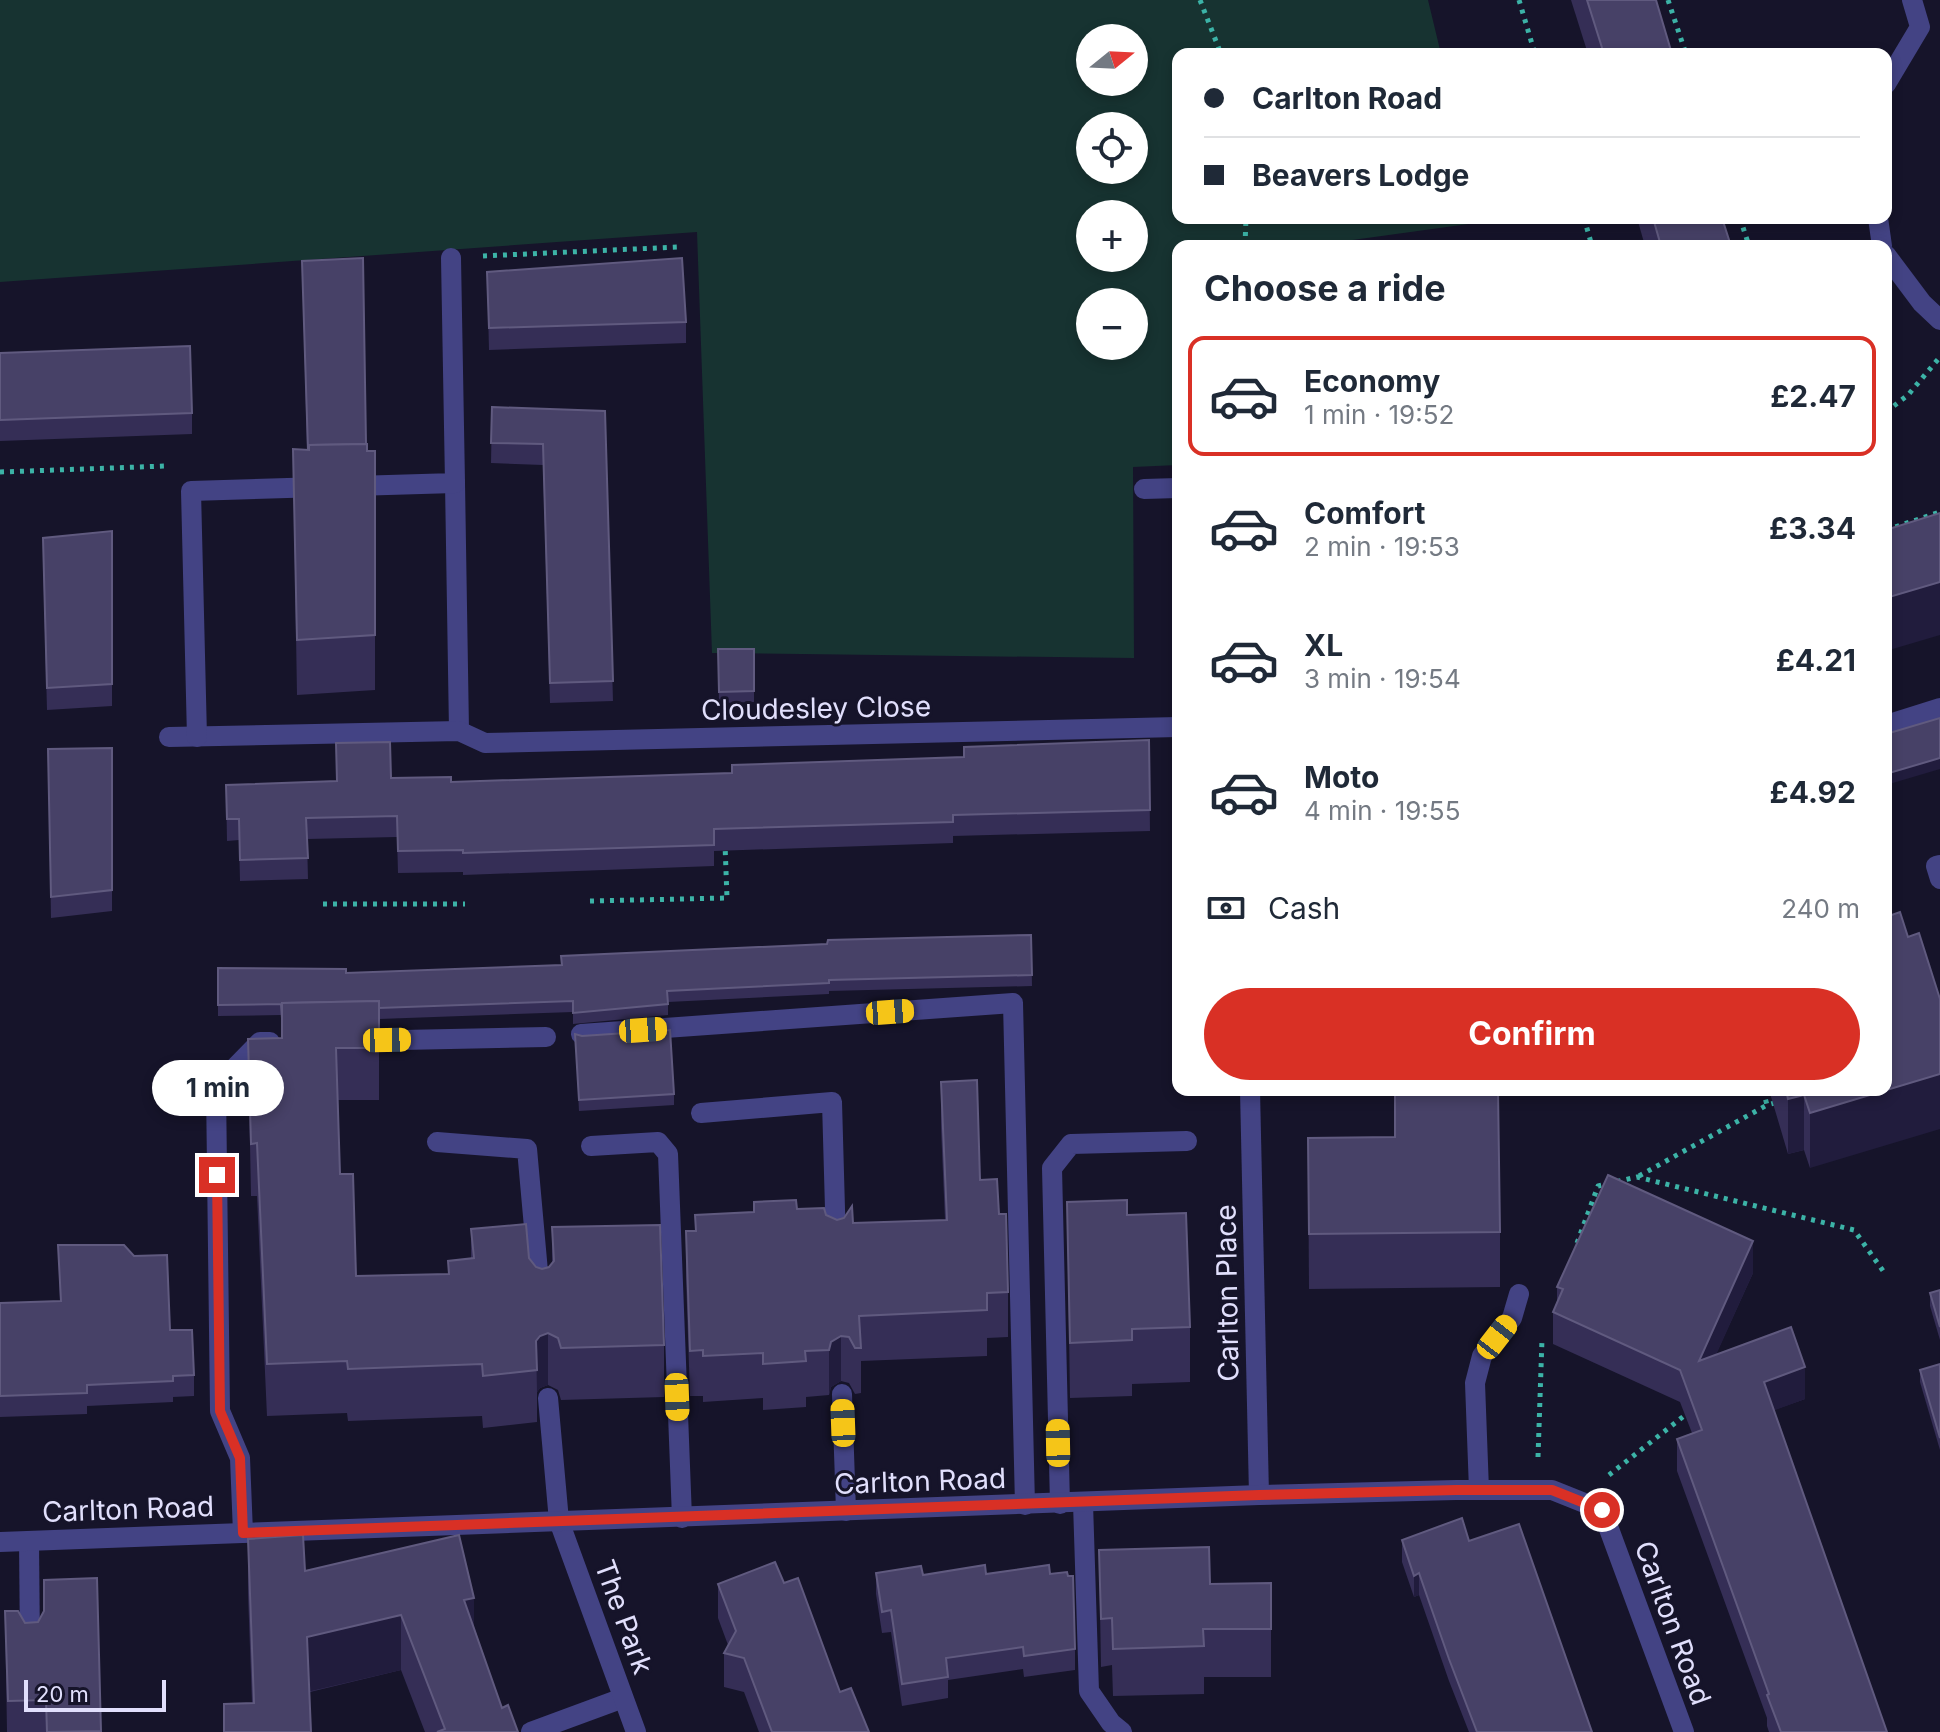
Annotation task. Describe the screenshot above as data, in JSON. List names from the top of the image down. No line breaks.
{"streets":{"street":["Cloudesley Close","Carlton Place","Carlton Road","The Park"]},"crossings":[["Carlton Place","Carlton Road"],["Carlton Road","The Park"]],"scale_bar":"20 m","north":"right","page":{"map_buttons":["+","−"],"banner":["Carlton Road","Beavers Lodge"],"heading":"Choose a ride","list":[{"name":"Economy","note":"1 min · 19:52","value":"£2.47"},{"name":"Comfort","note":"2 min · 19:53","value":"£3.34"},{"name":"XL","note":"3 min · 19:54","value":"£4.21"},{"name":"Moto","note":"4 min · 19:55","value":"£4.92"}],"pay":["Cash","240 m"],"buttons":"Confirm","bubble":"1 min","scale":"20 m"}}
